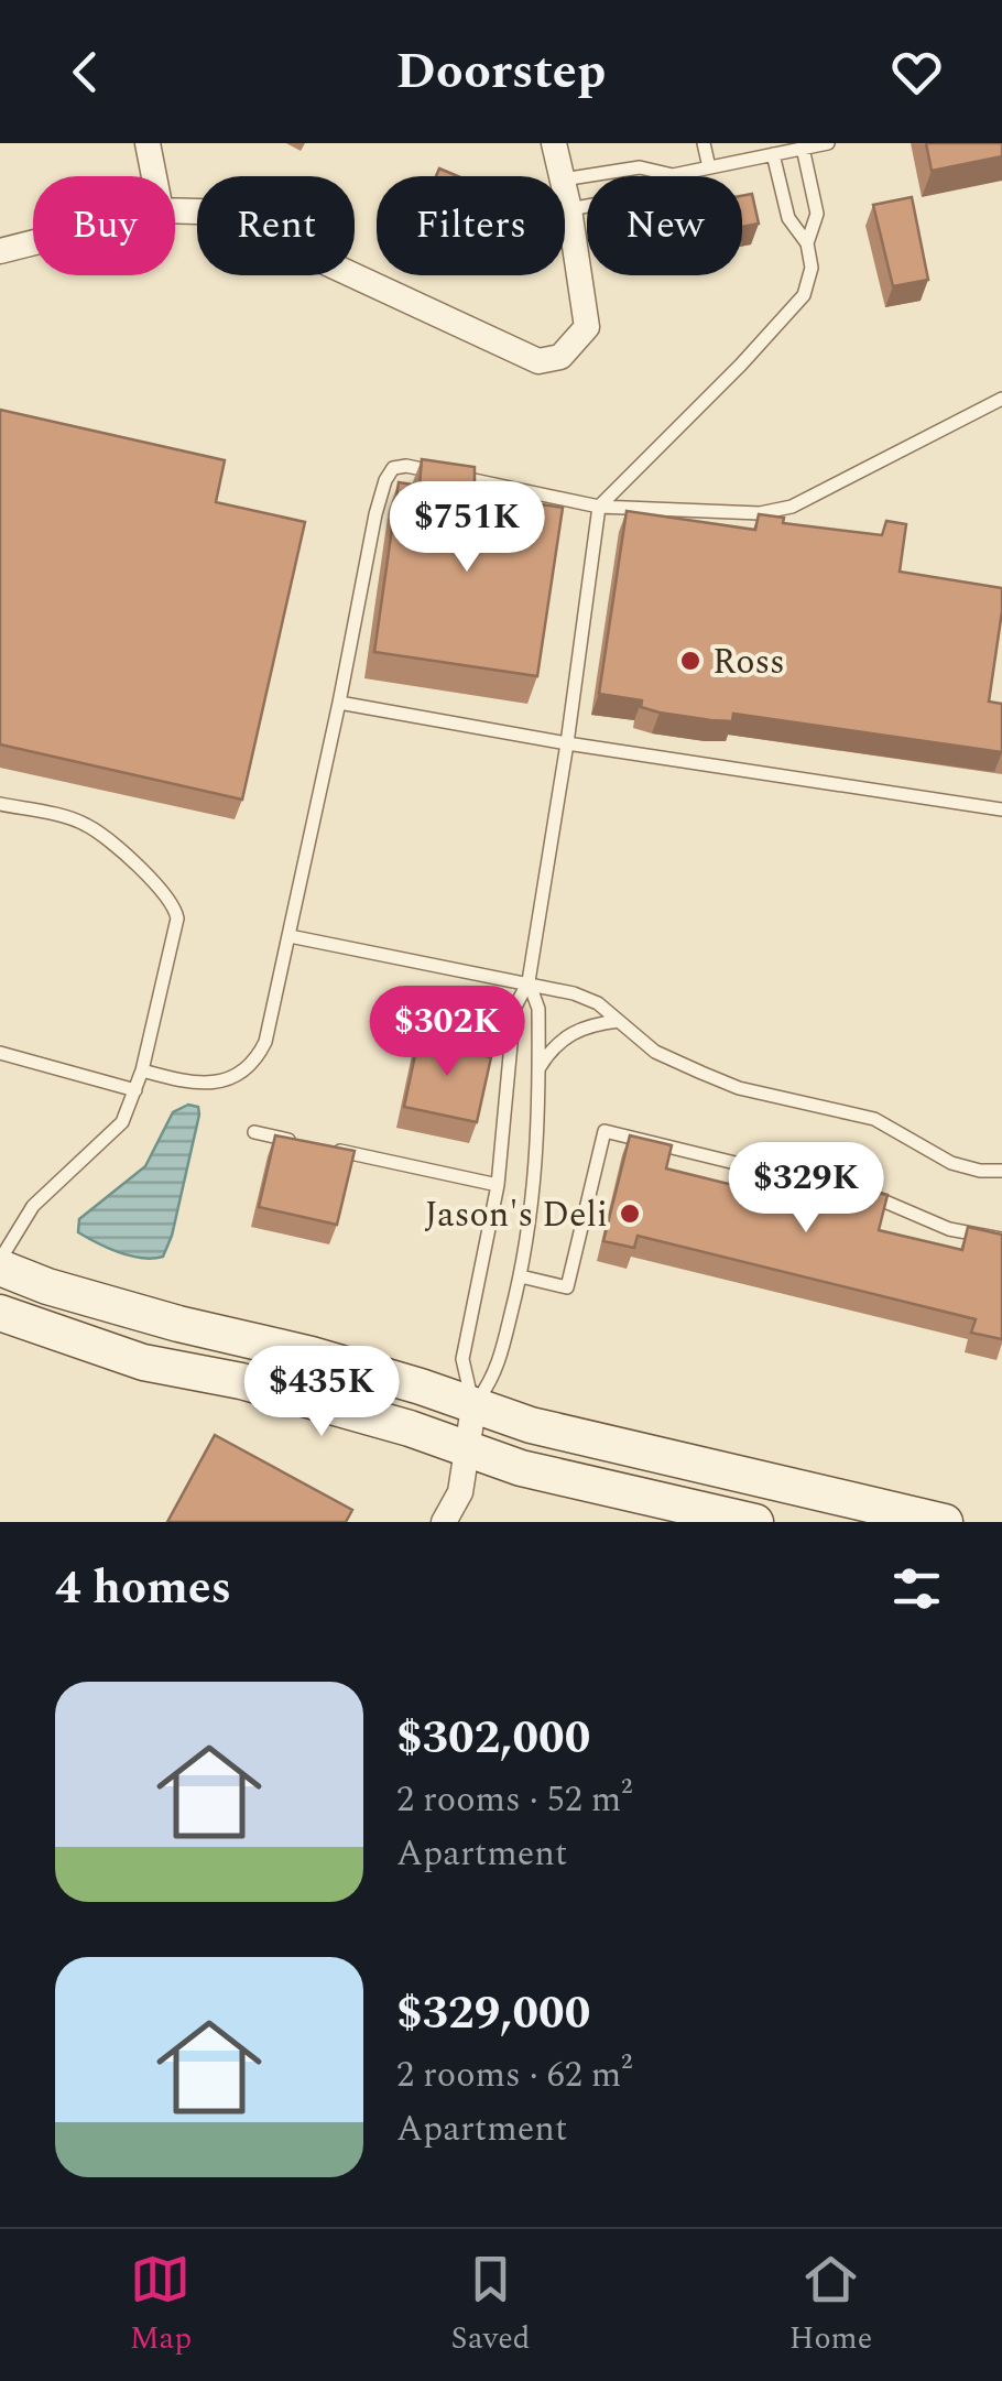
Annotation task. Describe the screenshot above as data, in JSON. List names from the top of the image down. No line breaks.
{"places":["Ross","Jason's Deli"],"page":{"header":"Doorstep","chip":["Buy","Rent","Filters","New"],"price":["$751K","$302K","$329K","$435K"],"heading":"4 homes","list":[{"name":"$302,000","note":"2 rooms · 52 m² · Apartment"},{"name":"$329,000","note":"2 rooms · 62 m² · Apartment"}],"tabs":["Map","Saved","Home"]}}
